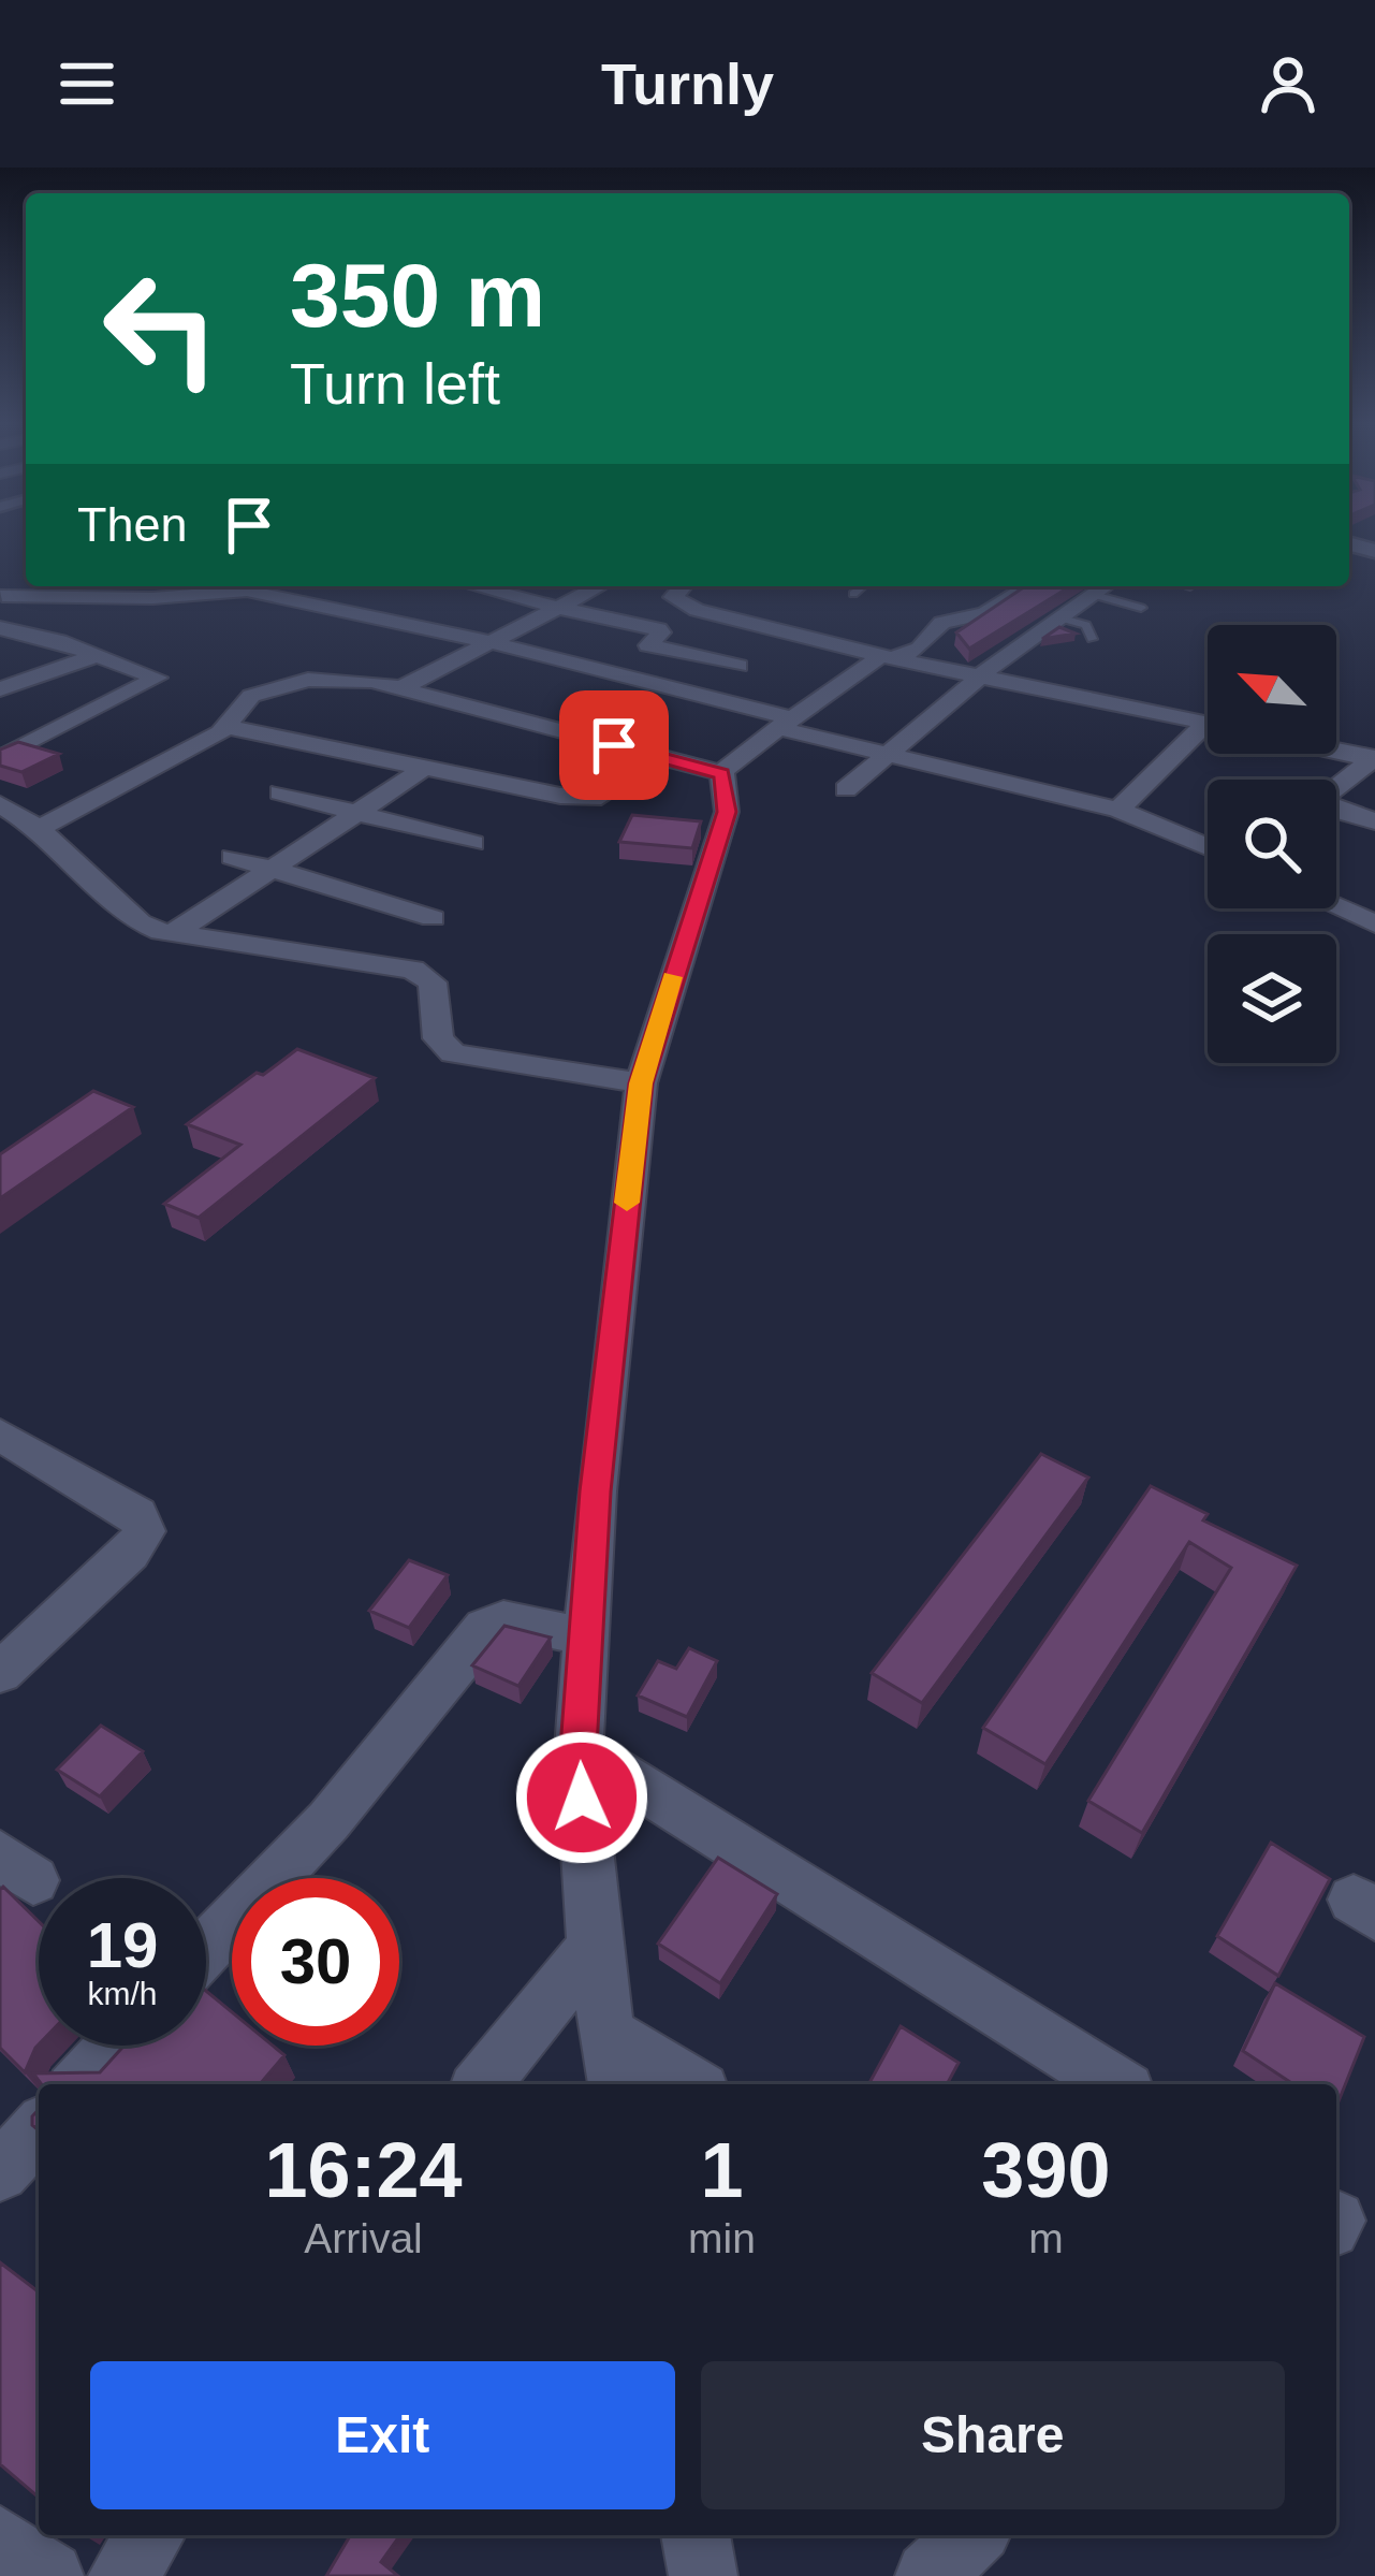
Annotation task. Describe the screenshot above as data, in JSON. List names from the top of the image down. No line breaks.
{"north":"top left","page":{"header":"Turnly","turn":["350 m","Turn left"],"then":"Then","speed":"19 km/h","limit":"30","eta":["16:24","Arrival","1","min","390","m"],"buttons":["Exit","Share"]}}
